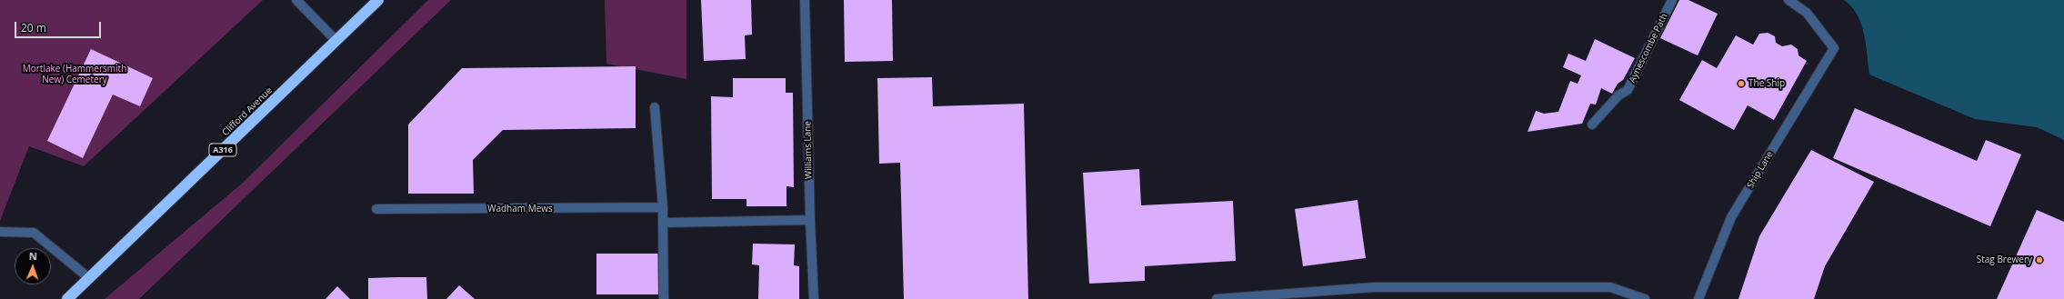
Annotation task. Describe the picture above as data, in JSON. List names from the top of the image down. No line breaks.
{"streets":{"highway":["Clifford Avenue","A316"],"street":["Aynescombe Path","Williams Lane","Ship Lane","Wadham Mews"]},"parks":["Mortlake (Hammersmith New) Cemetery"],"places":["The Ship","Stag Brewery"],"scale_bar":"20 m","north":"top"}
